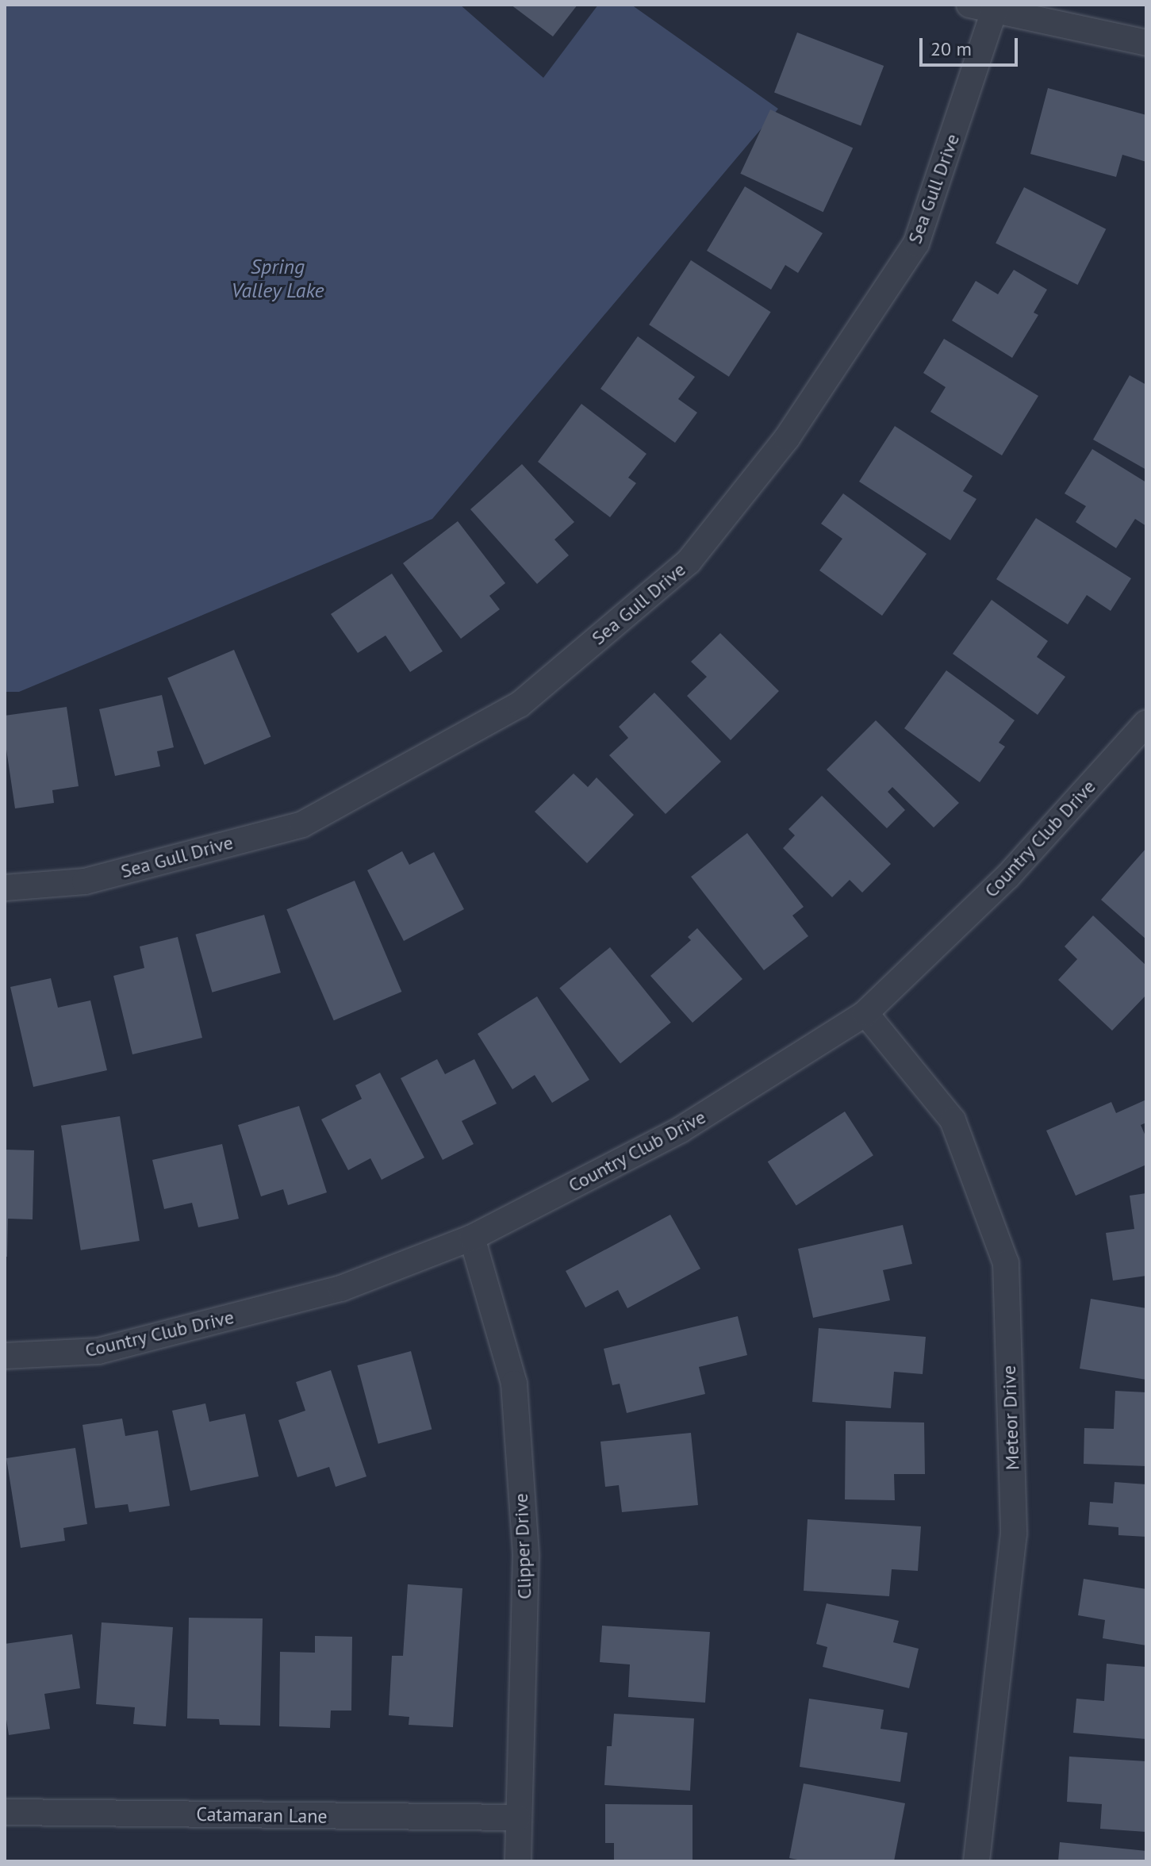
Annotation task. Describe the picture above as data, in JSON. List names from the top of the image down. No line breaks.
{"streets":{"street":["Sea Gull Drive","Country Club Drive","Meteor Drive","Clipper Drive","Catamaran Lane"]},"crossings":[["Country Club Drive","Meteor Drive"],["Country Club Drive","Clipper Drive"],["Clipper Drive","Catamaran Lane"]],"water":["Spring Valley Lake"],"scale_bar":"20 m"}
